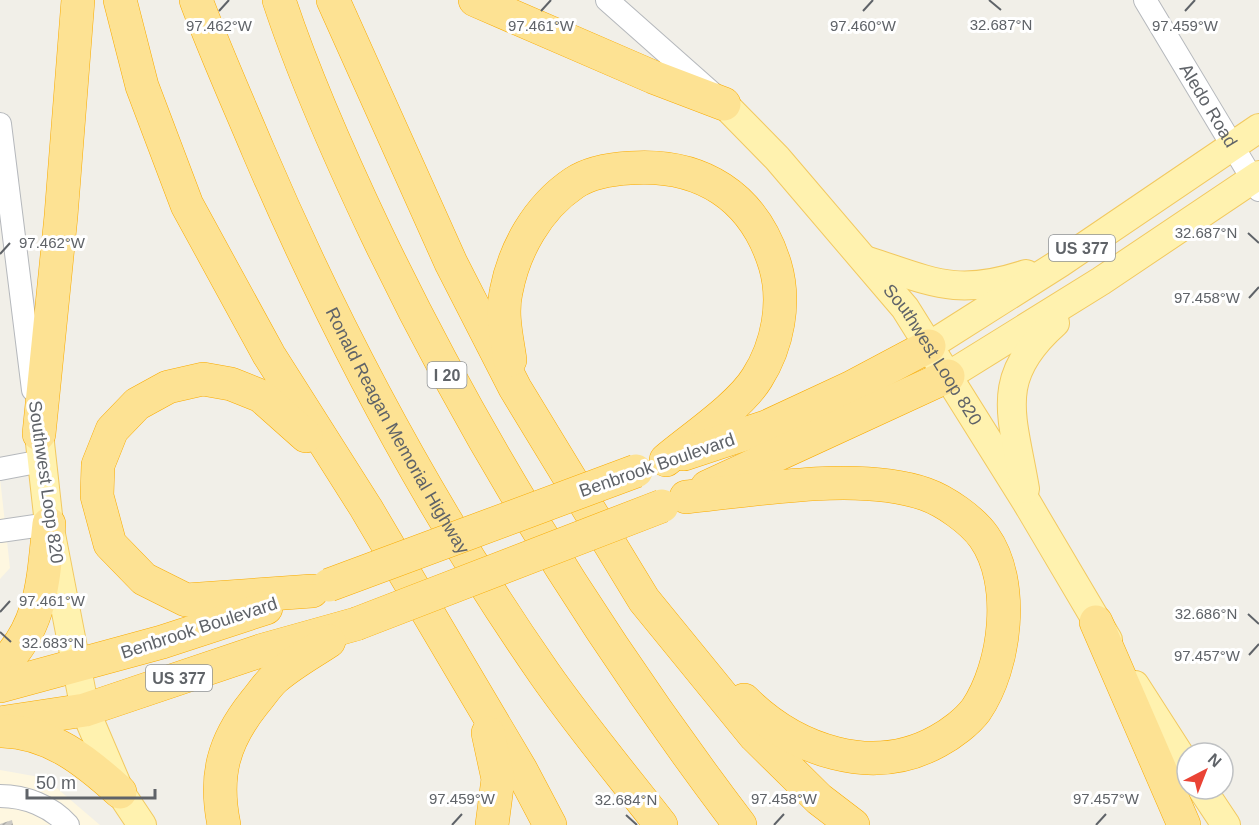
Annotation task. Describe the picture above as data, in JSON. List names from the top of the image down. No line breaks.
{"streets":{"highway":["US 377","I 20","Ronald Reagan Memorial Highway","Benbrook Boulevard"],"main road":["Southwest Loop 820"],"street":["Aledo Road"]},"crossings":[["Aledo Road","Benbrook Boulevard"],["Southwest Loop 820","Benbrook Boulevard"]],"scale_bar":"50 m","north":"top right","coordinates":["32.687°N","97.462°W","97.460°W","97.459°W","97.461°W","97.458°W","32.686°N","32.683°N","97.457°W","32.684°N"]}
